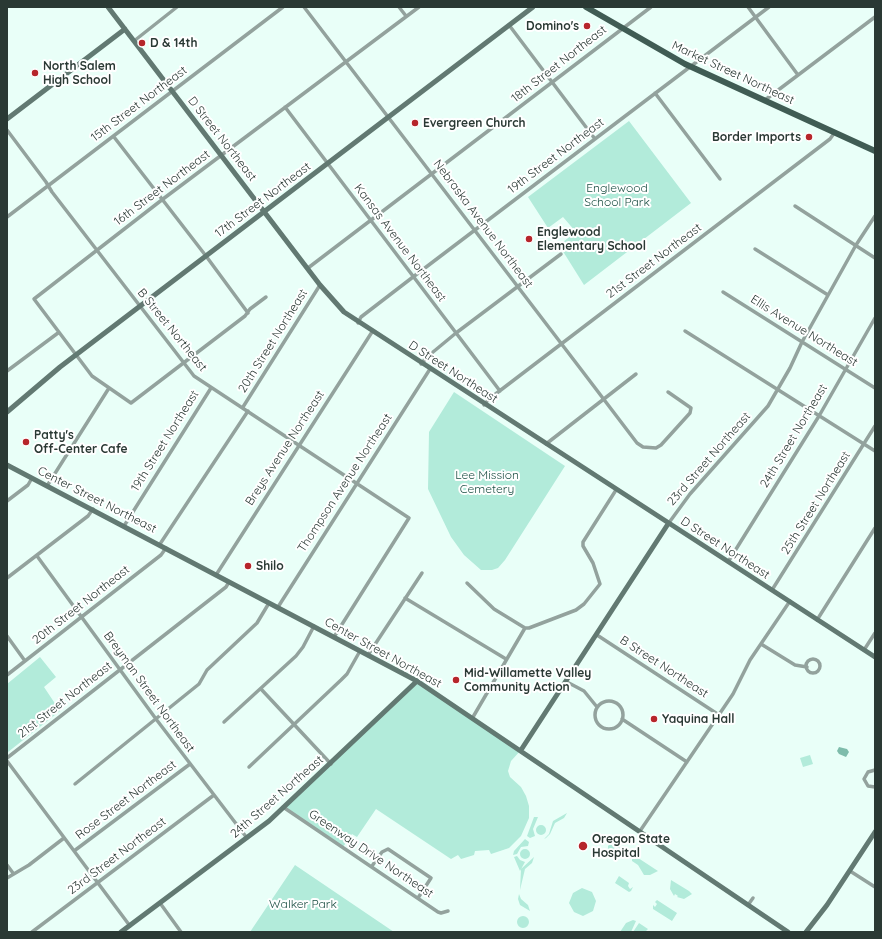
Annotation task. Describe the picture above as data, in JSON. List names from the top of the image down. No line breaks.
{"streets":{"main road":["Market Street Northeast"],"street":["18th Street Northeast","15th Street Northeast","D Street Northeast","19th Street Northeast","16th Street Northeast","17th Street Northeast","Nebraska Avenue Northeast","Kansas Avenue Northeast","21st Street Northeast","B Street Northeast","Ellis Avenue Northeast","20th Street Northeast","24th Street Northeast","Breys Avenue Northeast","23rd Street Northeast","Thompson Avenue Northeast","Center Street Northeast","25th Street Northeast","Breyman Street Northeast","Rose Street Northeast","Greenway Drive Northeast"]},"crossings":[["18th Street Northeast","Market Street Northeast"],["18th Street Northeast","D Street Northeast"],["18th Street Northeast","Nebraska Avenue Northeast"],["18th Street Northeast","Kansas Avenue Northeast"],["Market Street Northeast","19th Street Northeast"],["Market Street Northeast","21st Street Northeast"],["15th Street Northeast","D Street Northeast"],["15th Street Northeast","B Street Northeast"],["D Street Northeast","19th Street Northeast"],["D Street Northeast","16th Street Northeast"],["D Street Northeast","17th Street Northeast"],["D Street Northeast","21st Street Northeast"],["D Street Northeast","20th Street Northeast"],["D Street Northeast","24th Street Northeast"],["D Street Northeast","Breys Avenue Northeast"],["D Street Northeast","23rd Street Northeast"],["D Street Northeast","Thompson Avenue Northeast"],["D Street Northeast","25th Street Northeast"],["19th Street Northeast","Nebraska Avenue Northeast"],["19th Street Northeast","Kansas Avenue Northeast"],["19th Street Northeast","B Street Northeast"],["19th Street Northeast","Center Street Northeast"],["16th Street Northeast","Nebraska Avenue Northeast"],["16th Street Northeast","Kansas Avenue Northeast"],["16th Street Northeast","B Street Northeast"],["17th Street Northeast","Nebraska Avenue Northeast"],["17th Street Northeast","Kansas Avenue Northeast"],["17th Street Northeast","B Street Northeast"],["Nebraska Avenue Northeast","21st Street Northeast"],["Kansas Avenue Northeast","21st Street Northeast"],["21st Street Northeast","Center Street Northeast"],["21st Street Northeast","Breyman Street Northeast"],["B Street Northeast","20th Street Northeast"],["B Street Northeast","Breys Avenue Northeast"],["B Street Northeast","23rd Street Northeast"],["B Street Northeast","Thompson Avenue Northeast"],["B Street Northeast","Center Street Northeast"],["Ellis Avenue Northeast","24th Street Northeast"],["Ellis Avenue Northeast","23rd Street Northeast"],["20th Street Northeast","Center Street Northeast"],["20th Street Northeast","Breyman Street Northeast"],["24th Street Northeast","Center Street Northeast"],["24th Street Northeast","Breyman Street Northeast"],["24th Street Northeast","Greenway Drive Northeast"],["Breys Avenue Northeast","Center Street Northeast"],["23rd Street Northeast","Center Street Northeast"],["23rd Street Northeast","Breyman Street Northeast"],["Thompson Avenue Northeast","Center Street Northeast"],["Breyman Street Northeast","Rose Street Northeast"]],"parks":["Englewood School Park","Lee Mission Cemetery","Walker Park"],"places":["Domino's","D & 14th","North Salem High School","Evergreen Church","Border Imports","Englewood Elementary School","Patty's Off-Center Cafe","Shilo","Mid-Willamette Valley Community Action","Yaquina Hall","Oregon State Hospital"]}
